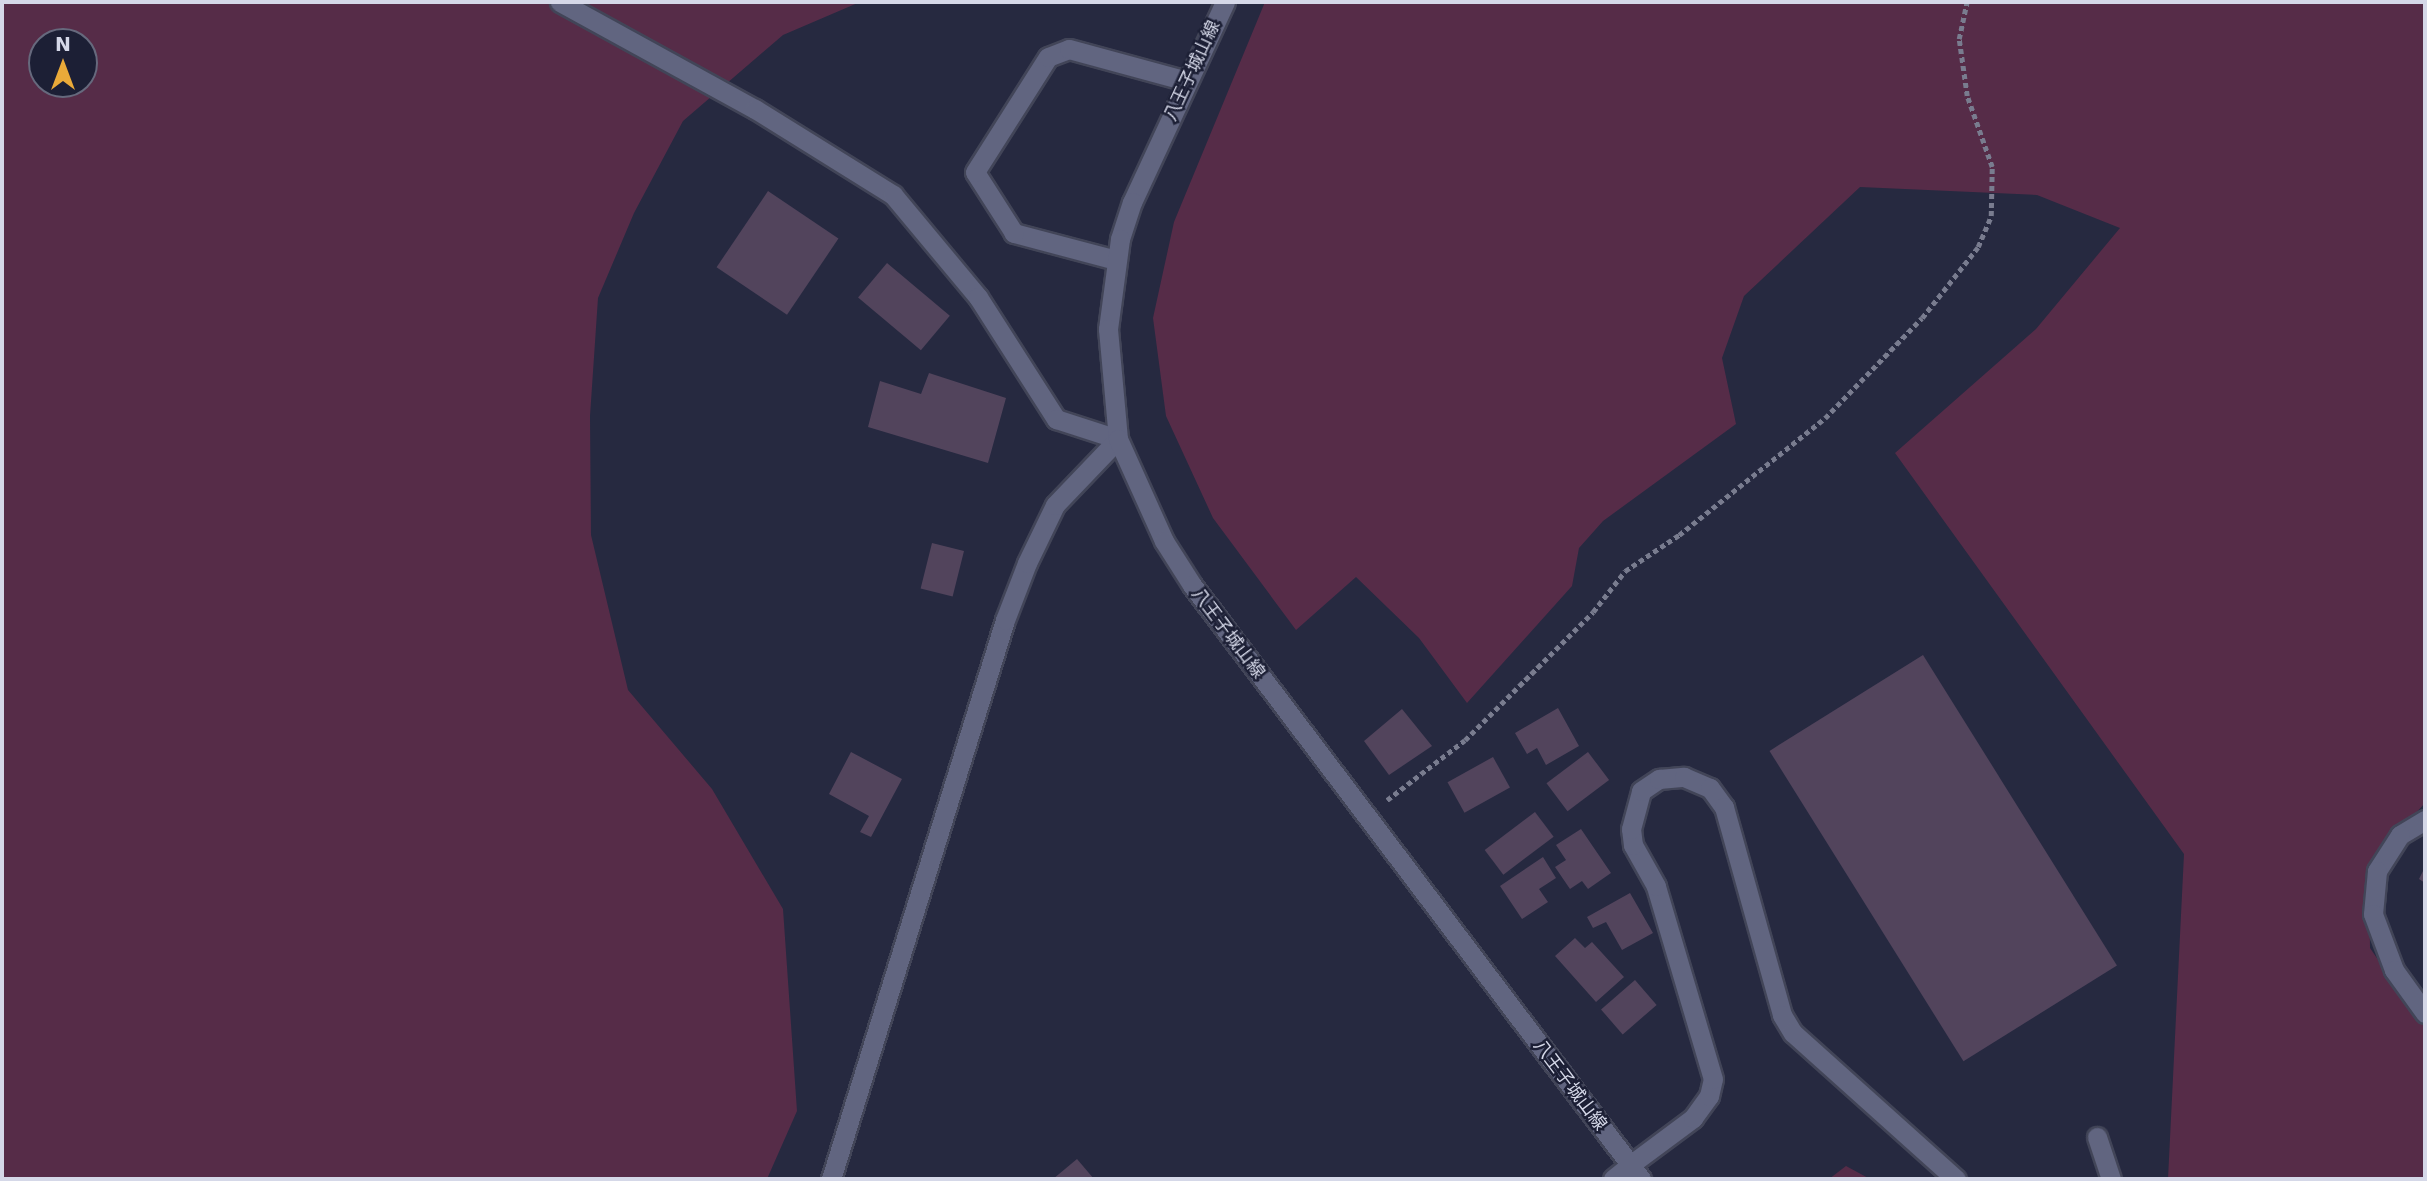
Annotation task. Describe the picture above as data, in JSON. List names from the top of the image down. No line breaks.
{"streets":{"main road":["八王子城山線"]},"north":"top"}
